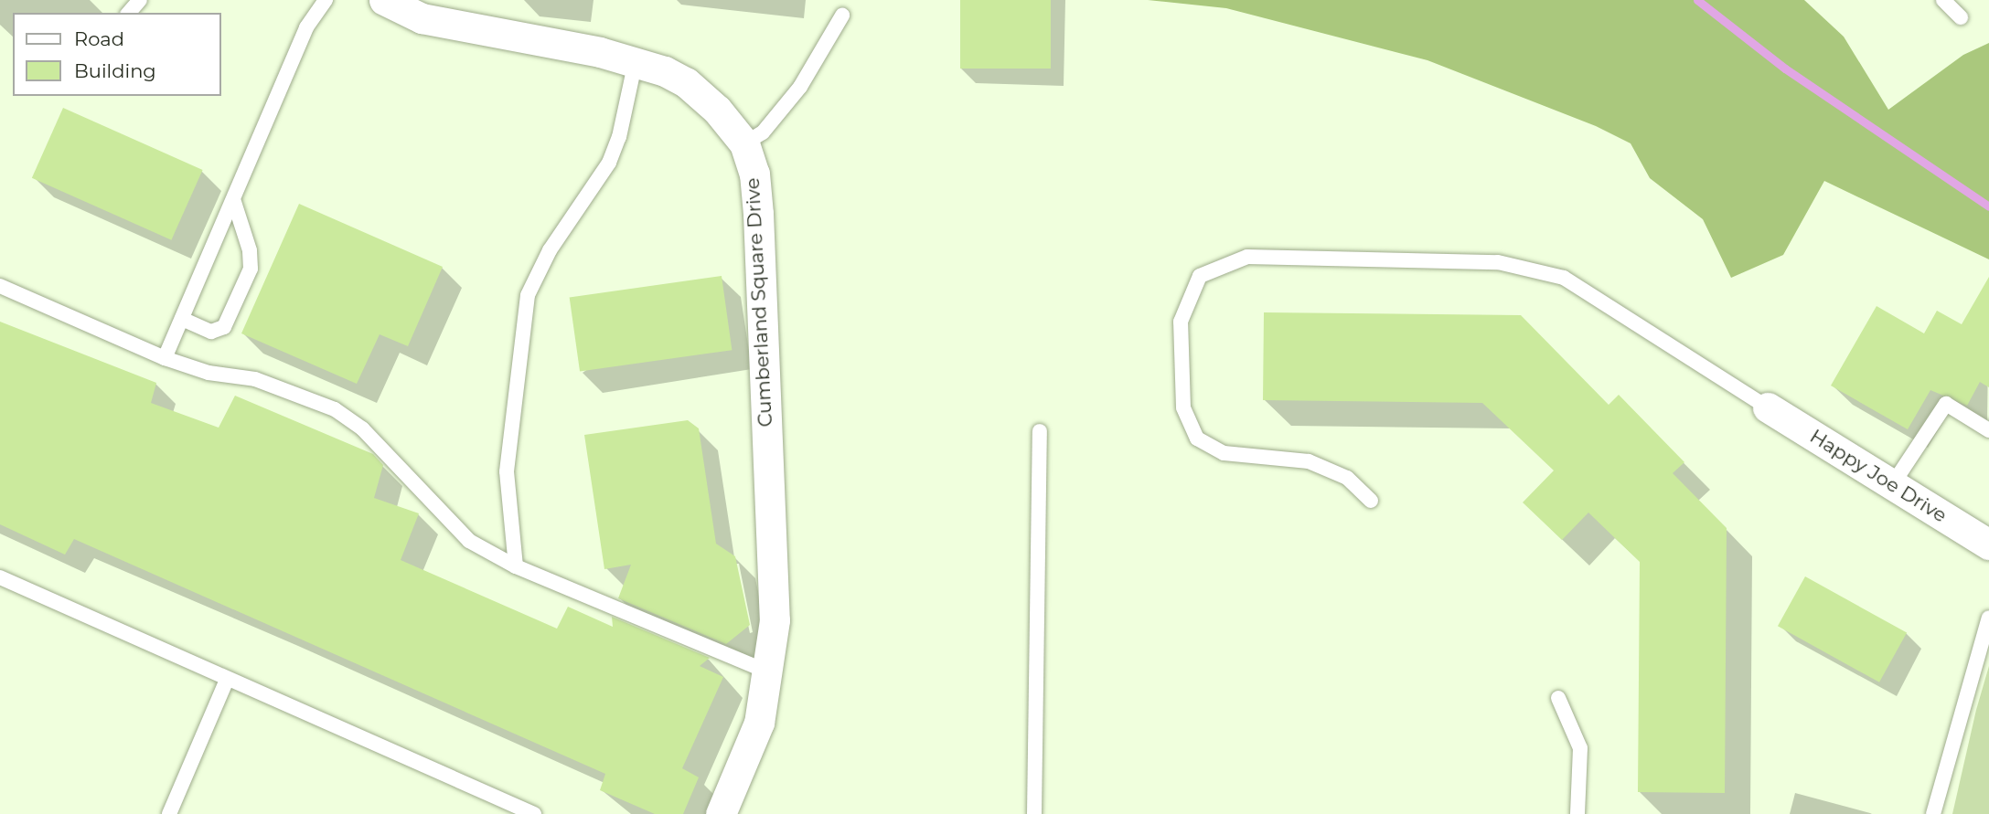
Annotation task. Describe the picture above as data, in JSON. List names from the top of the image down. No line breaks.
{"streets":{"street":["Cumberland Square Drive","Happy Joe Drive"]},"legend":["Road","Building"]}
